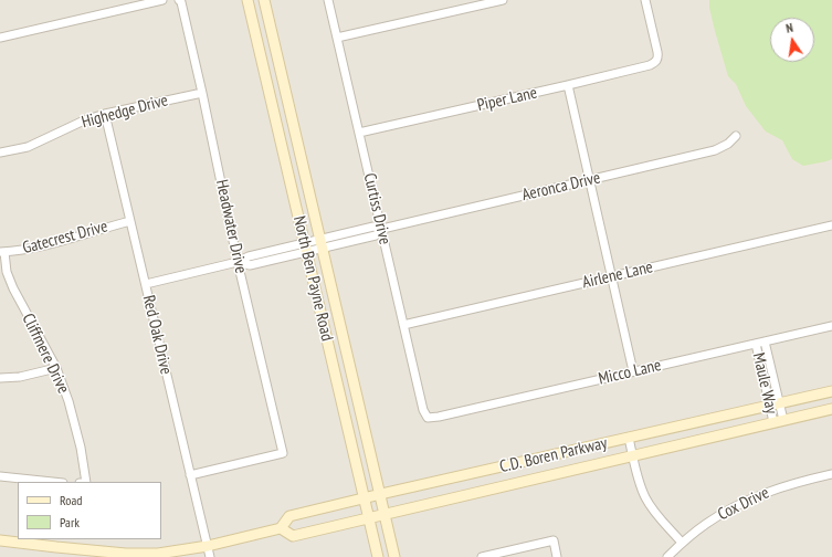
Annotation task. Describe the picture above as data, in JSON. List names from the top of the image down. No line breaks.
{"streets":{"street":["Piper Lane","Highedge Drive","Aeronca Drive","Curtiss Drive","Headwater Drive","Gatecrest Drive","Airlene Lane","North Ben Payne Road","Red Oak Drive","Cliffmere Drive","Micco Lane","Maule Way","C.D. Boren Parkway","Cox Drive"]},"crossings":[["Piper Lane","Curtiss Drive"],["Highedge Drive","Headwater Drive"],["Highedge Drive","Red Oak Drive"],["Aeronca Drive","Curtiss Drive"],["Aeronca Drive","Headwater Drive"],["Aeronca Drive","North Ben Payne Road"],["Aeronca Drive","Red Oak Drive"],["Curtiss Drive","Airlene Lane"],["Curtiss Drive","Micco Lane"],["Headwater Drive","Red Oak Drive"],["Gatecrest Drive","Red Oak Drive"],["Gatecrest Drive","Cliffmere Drive"],["North Ben Payne Road","C.D. Boren Parkway"],["Red Oak Drive","C.D. Boren Parkway"],["Micco Lane","Maule Way"],["Maule Way","C.D. Boren Parkway"]],"legend":["Road","Park"],"north":"top"}
